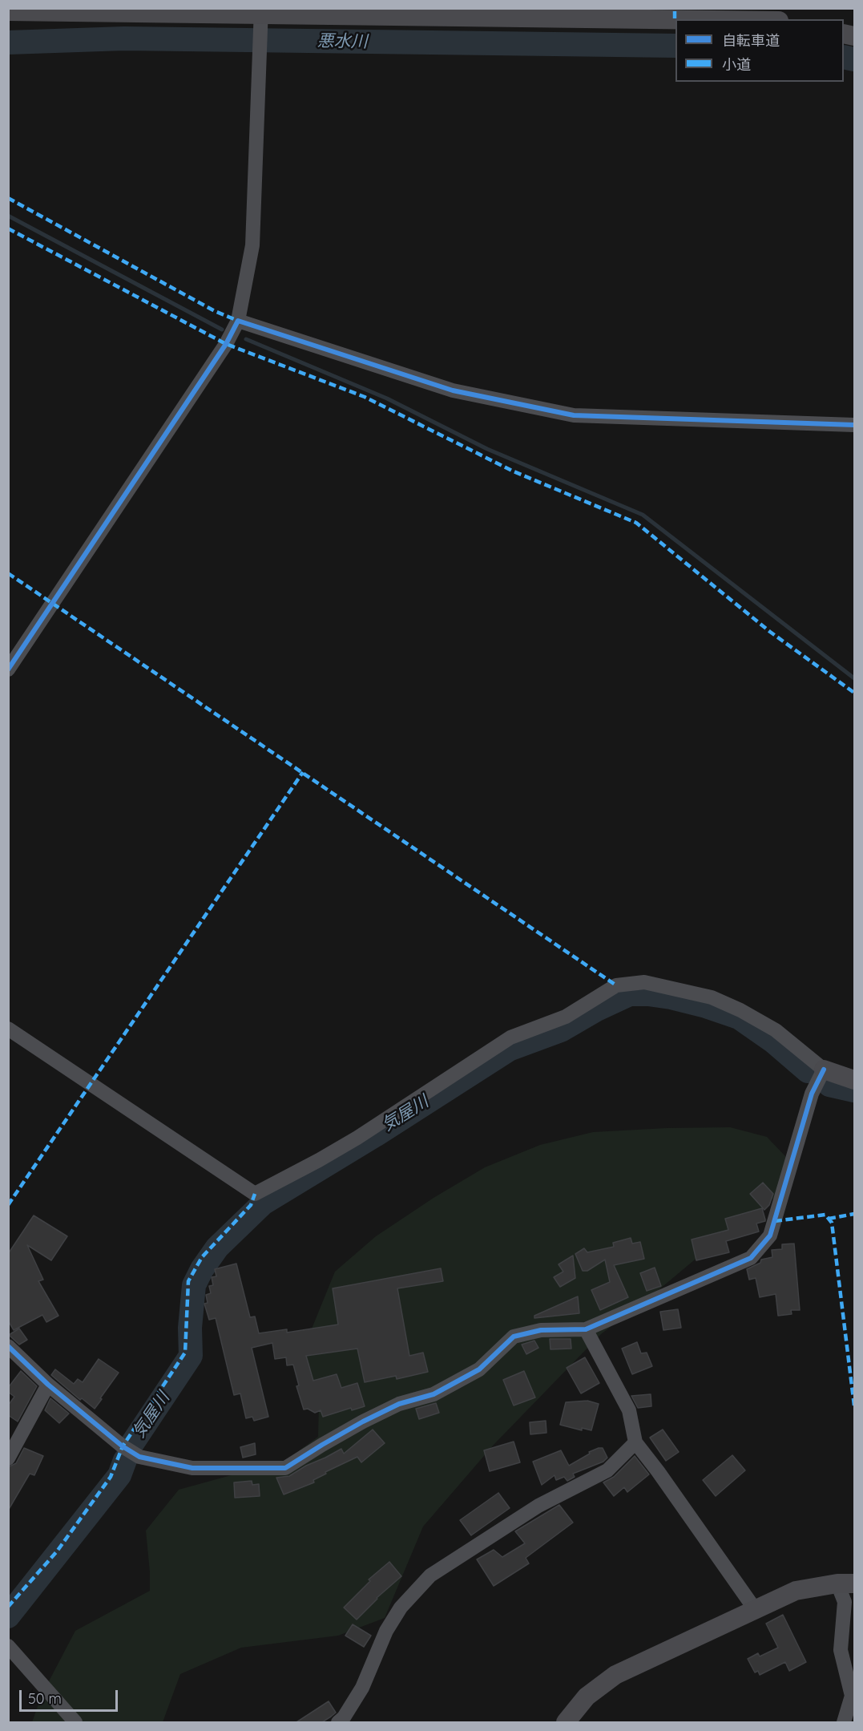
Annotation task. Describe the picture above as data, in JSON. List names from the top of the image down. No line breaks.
{"water":["悪水川","気屋川"],"legend":["自転車道","小道"],"scale_bar":"50 m"}
